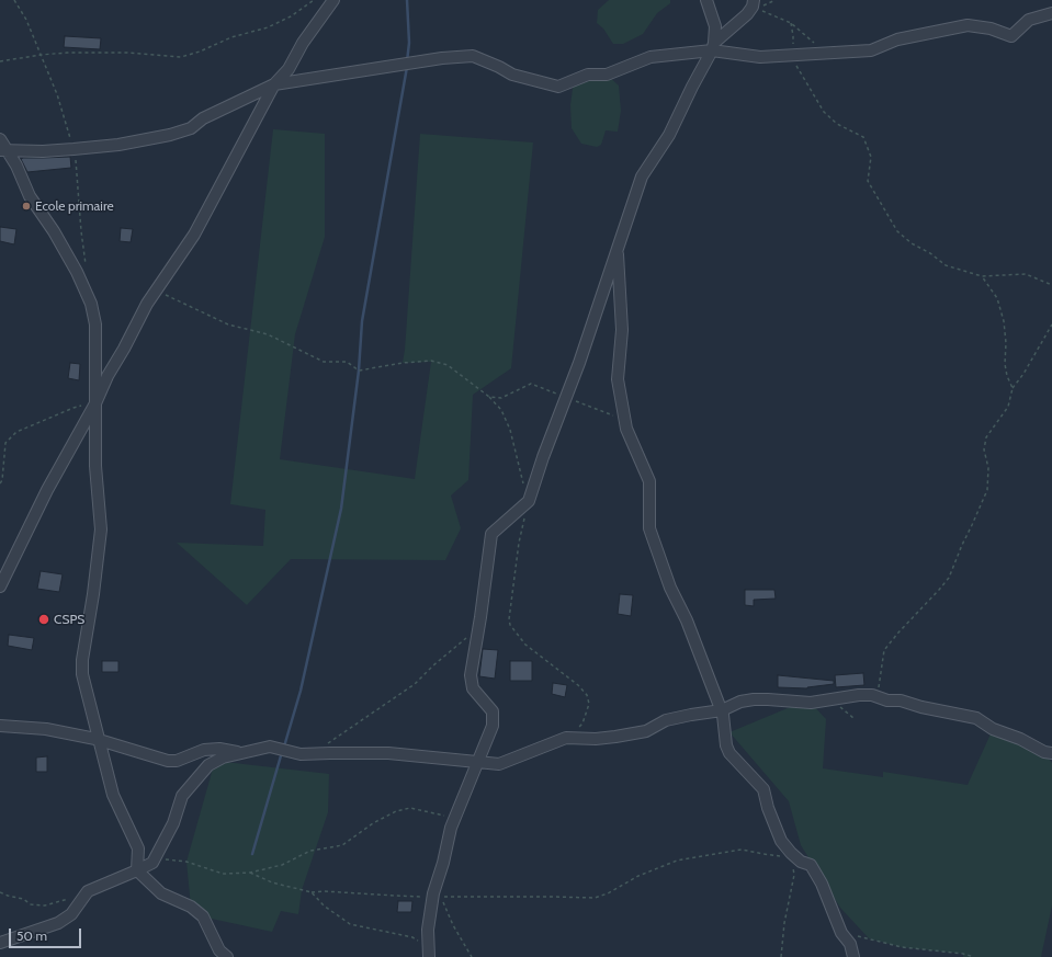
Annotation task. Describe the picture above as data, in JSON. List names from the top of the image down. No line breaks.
{"places":["Ecole primaire","CSPS"],"scale_bar":"50 m"}
